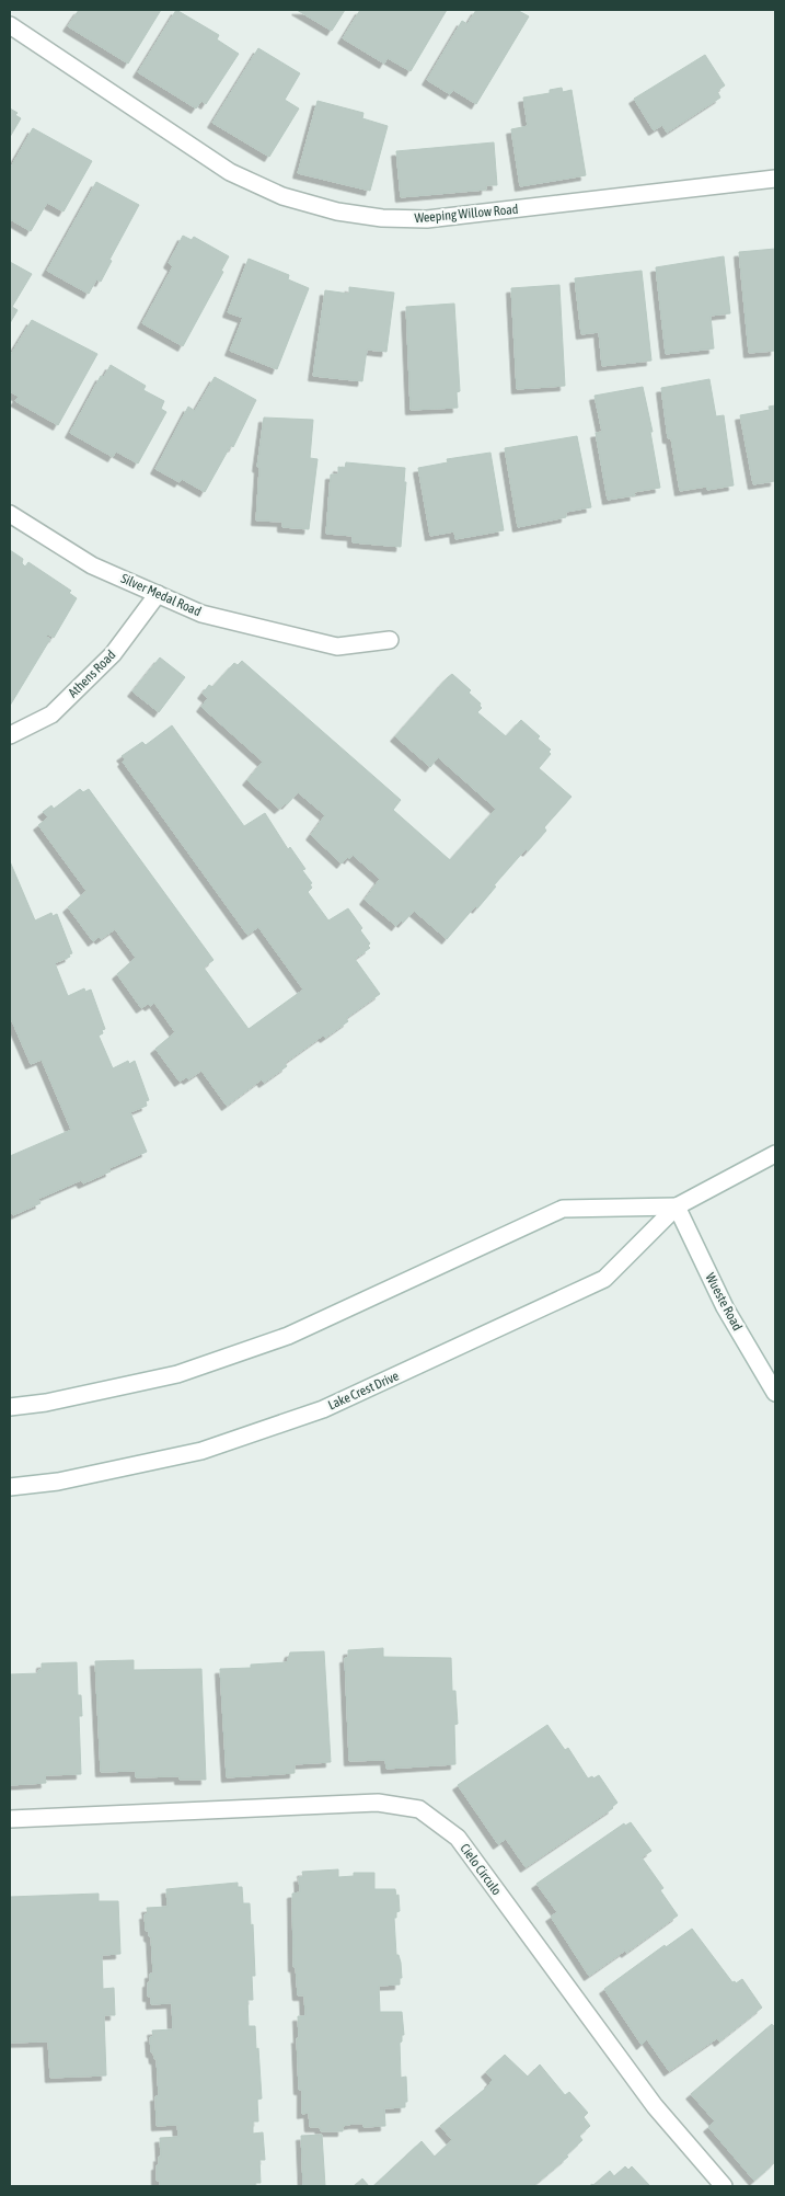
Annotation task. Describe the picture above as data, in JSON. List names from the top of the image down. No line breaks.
{"streets":{"street":["Weeping Willow Road","Silver Medal Road","Athens Road","Wueste Road","Lake Crest Drive","Cielo Circulo"]},"crossings":[["Silver Medal Road","Athens Road"],["Wueste Road","Lake Crest Drive"]]}
